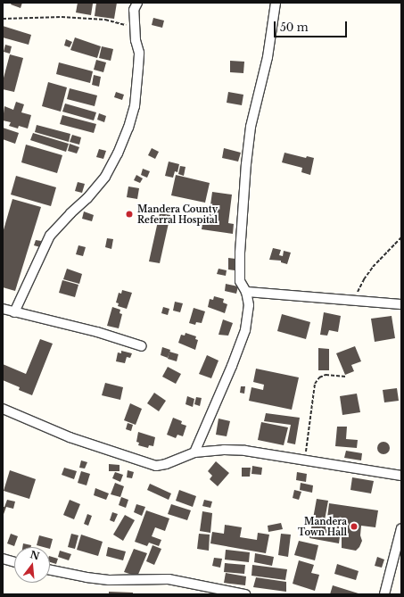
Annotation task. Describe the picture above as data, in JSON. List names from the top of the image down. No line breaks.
{"places":["Mandera County Referral Hospital","Mandera Town Hall"],"scale_bar":"50 m","north":"top"}
